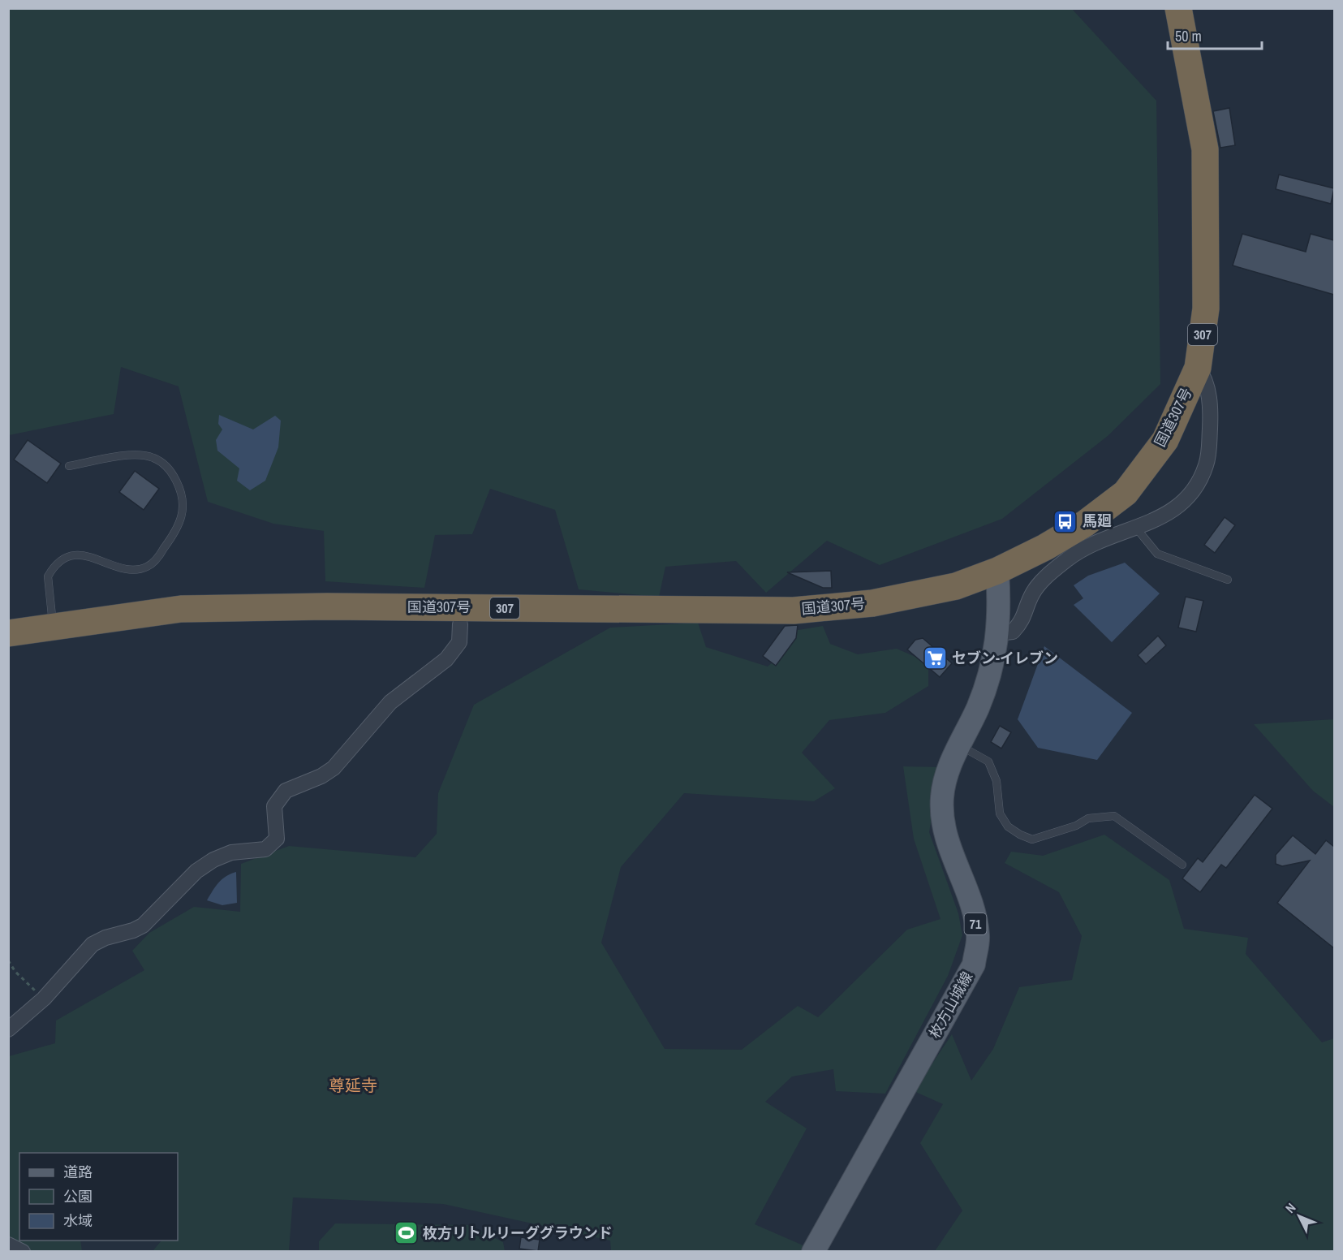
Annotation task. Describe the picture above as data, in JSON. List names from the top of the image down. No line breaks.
{"streets":{"highway":["307","国道307号"],"main road":["71","枚方山城線"]},"crossings":[["国道307号","枚方山城線"]],"districts":["尊延寺"],"places":{"bus stop":["馬廻"],"supermarket":["セブン-イレブン"],"sports":["枚方リトルリーググラウンド"]},"legend":["道路","公園","水域"],"scale_bar":"50 m","north":"top left"}
